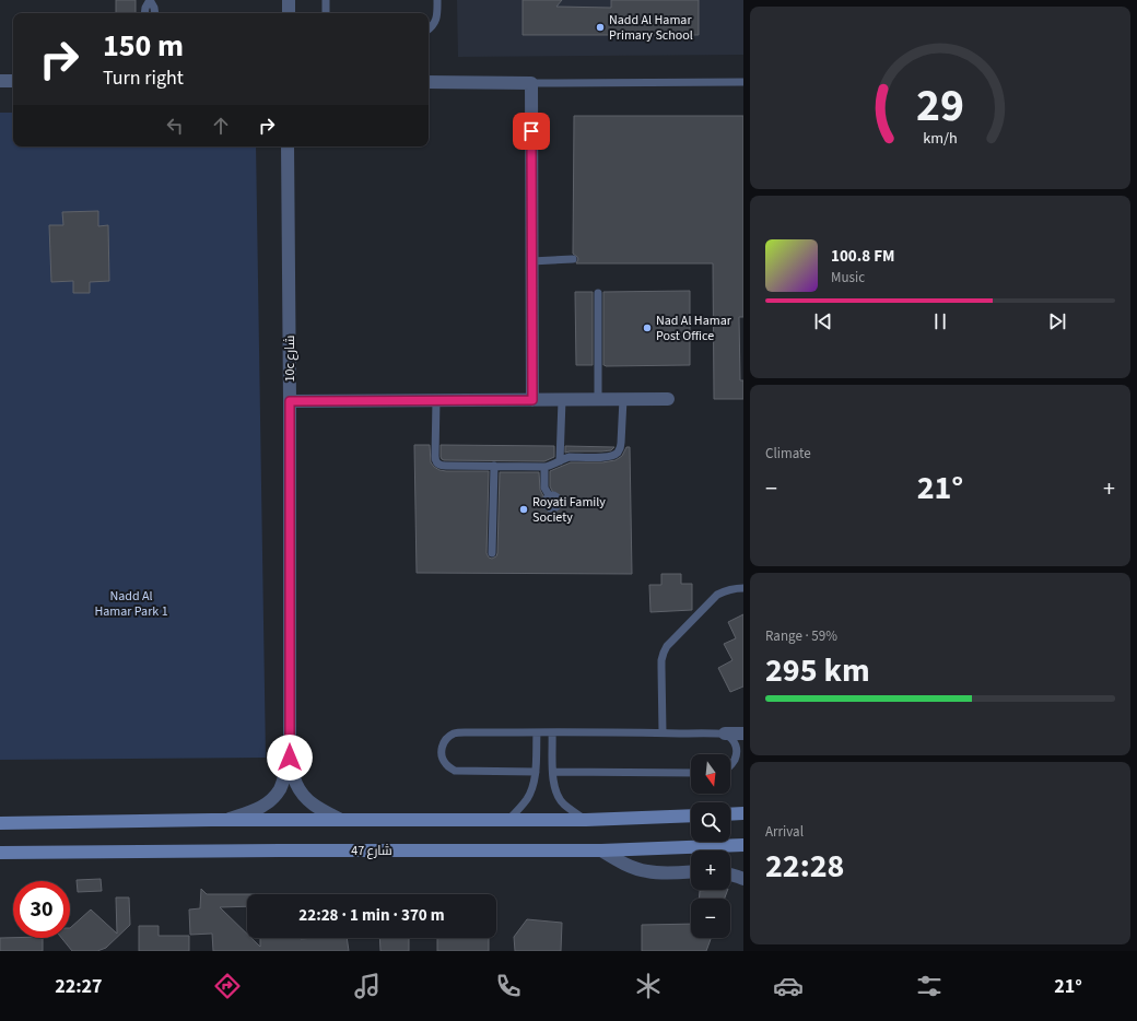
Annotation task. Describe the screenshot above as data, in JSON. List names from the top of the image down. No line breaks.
{"streets":{"street":["10c شارع","شارع 47"]},"parks":["Nadd Al Hamar Park 1"],"places":["Nadd Al Hamar Primary School","Nad Al Hamar Post Office","Royati Family Society"],"north":"bottom","page":{"turn":["150 m","Turn right"],"song":["100.8 FM","Music"],"tile":["Climate",["Range · 59%","295 km"],["Arrival","22:28"]],"heat":["−","21°","+"],"map_buttons":["+","−"],"limit":"30","trip":"22:28 · 1 min · 370 m","tabs":["22:27","21°"],"gauge":["29","km/h"]}}
